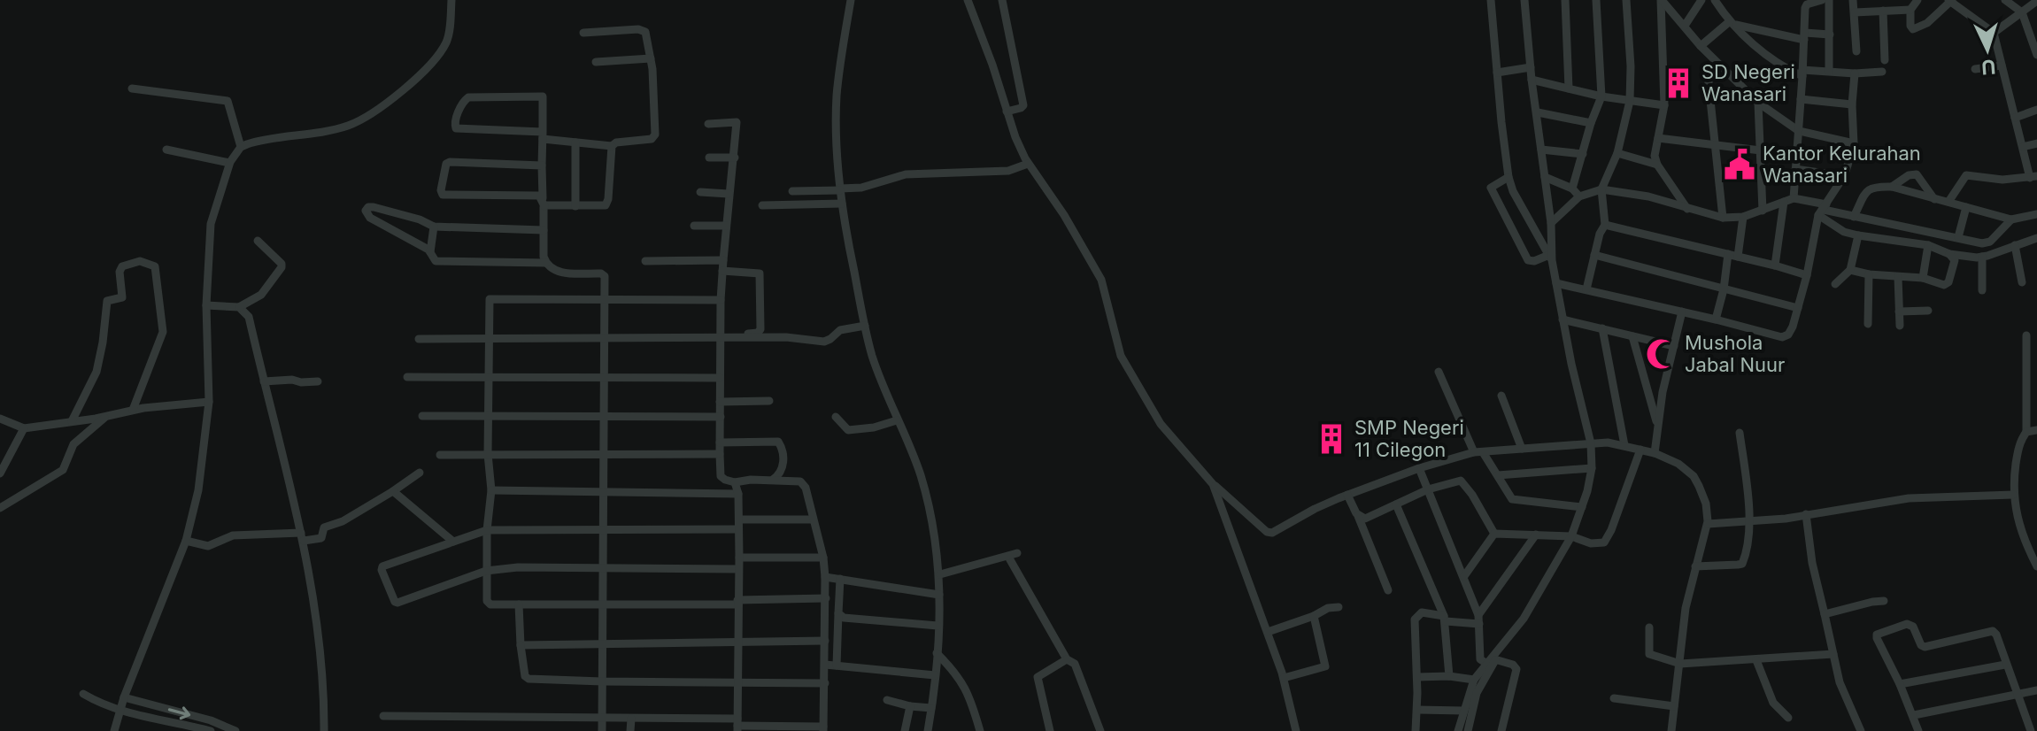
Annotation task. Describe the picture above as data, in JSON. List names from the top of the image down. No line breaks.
{"places":{"building":["SD Negeri Wanasari","SMP Negeri 11 Cilegon"],"public building":["Kantor Kelurahan Wanasari"],"mosque":["Mushola Jabal Nuur"]},"north":"bottom"}
